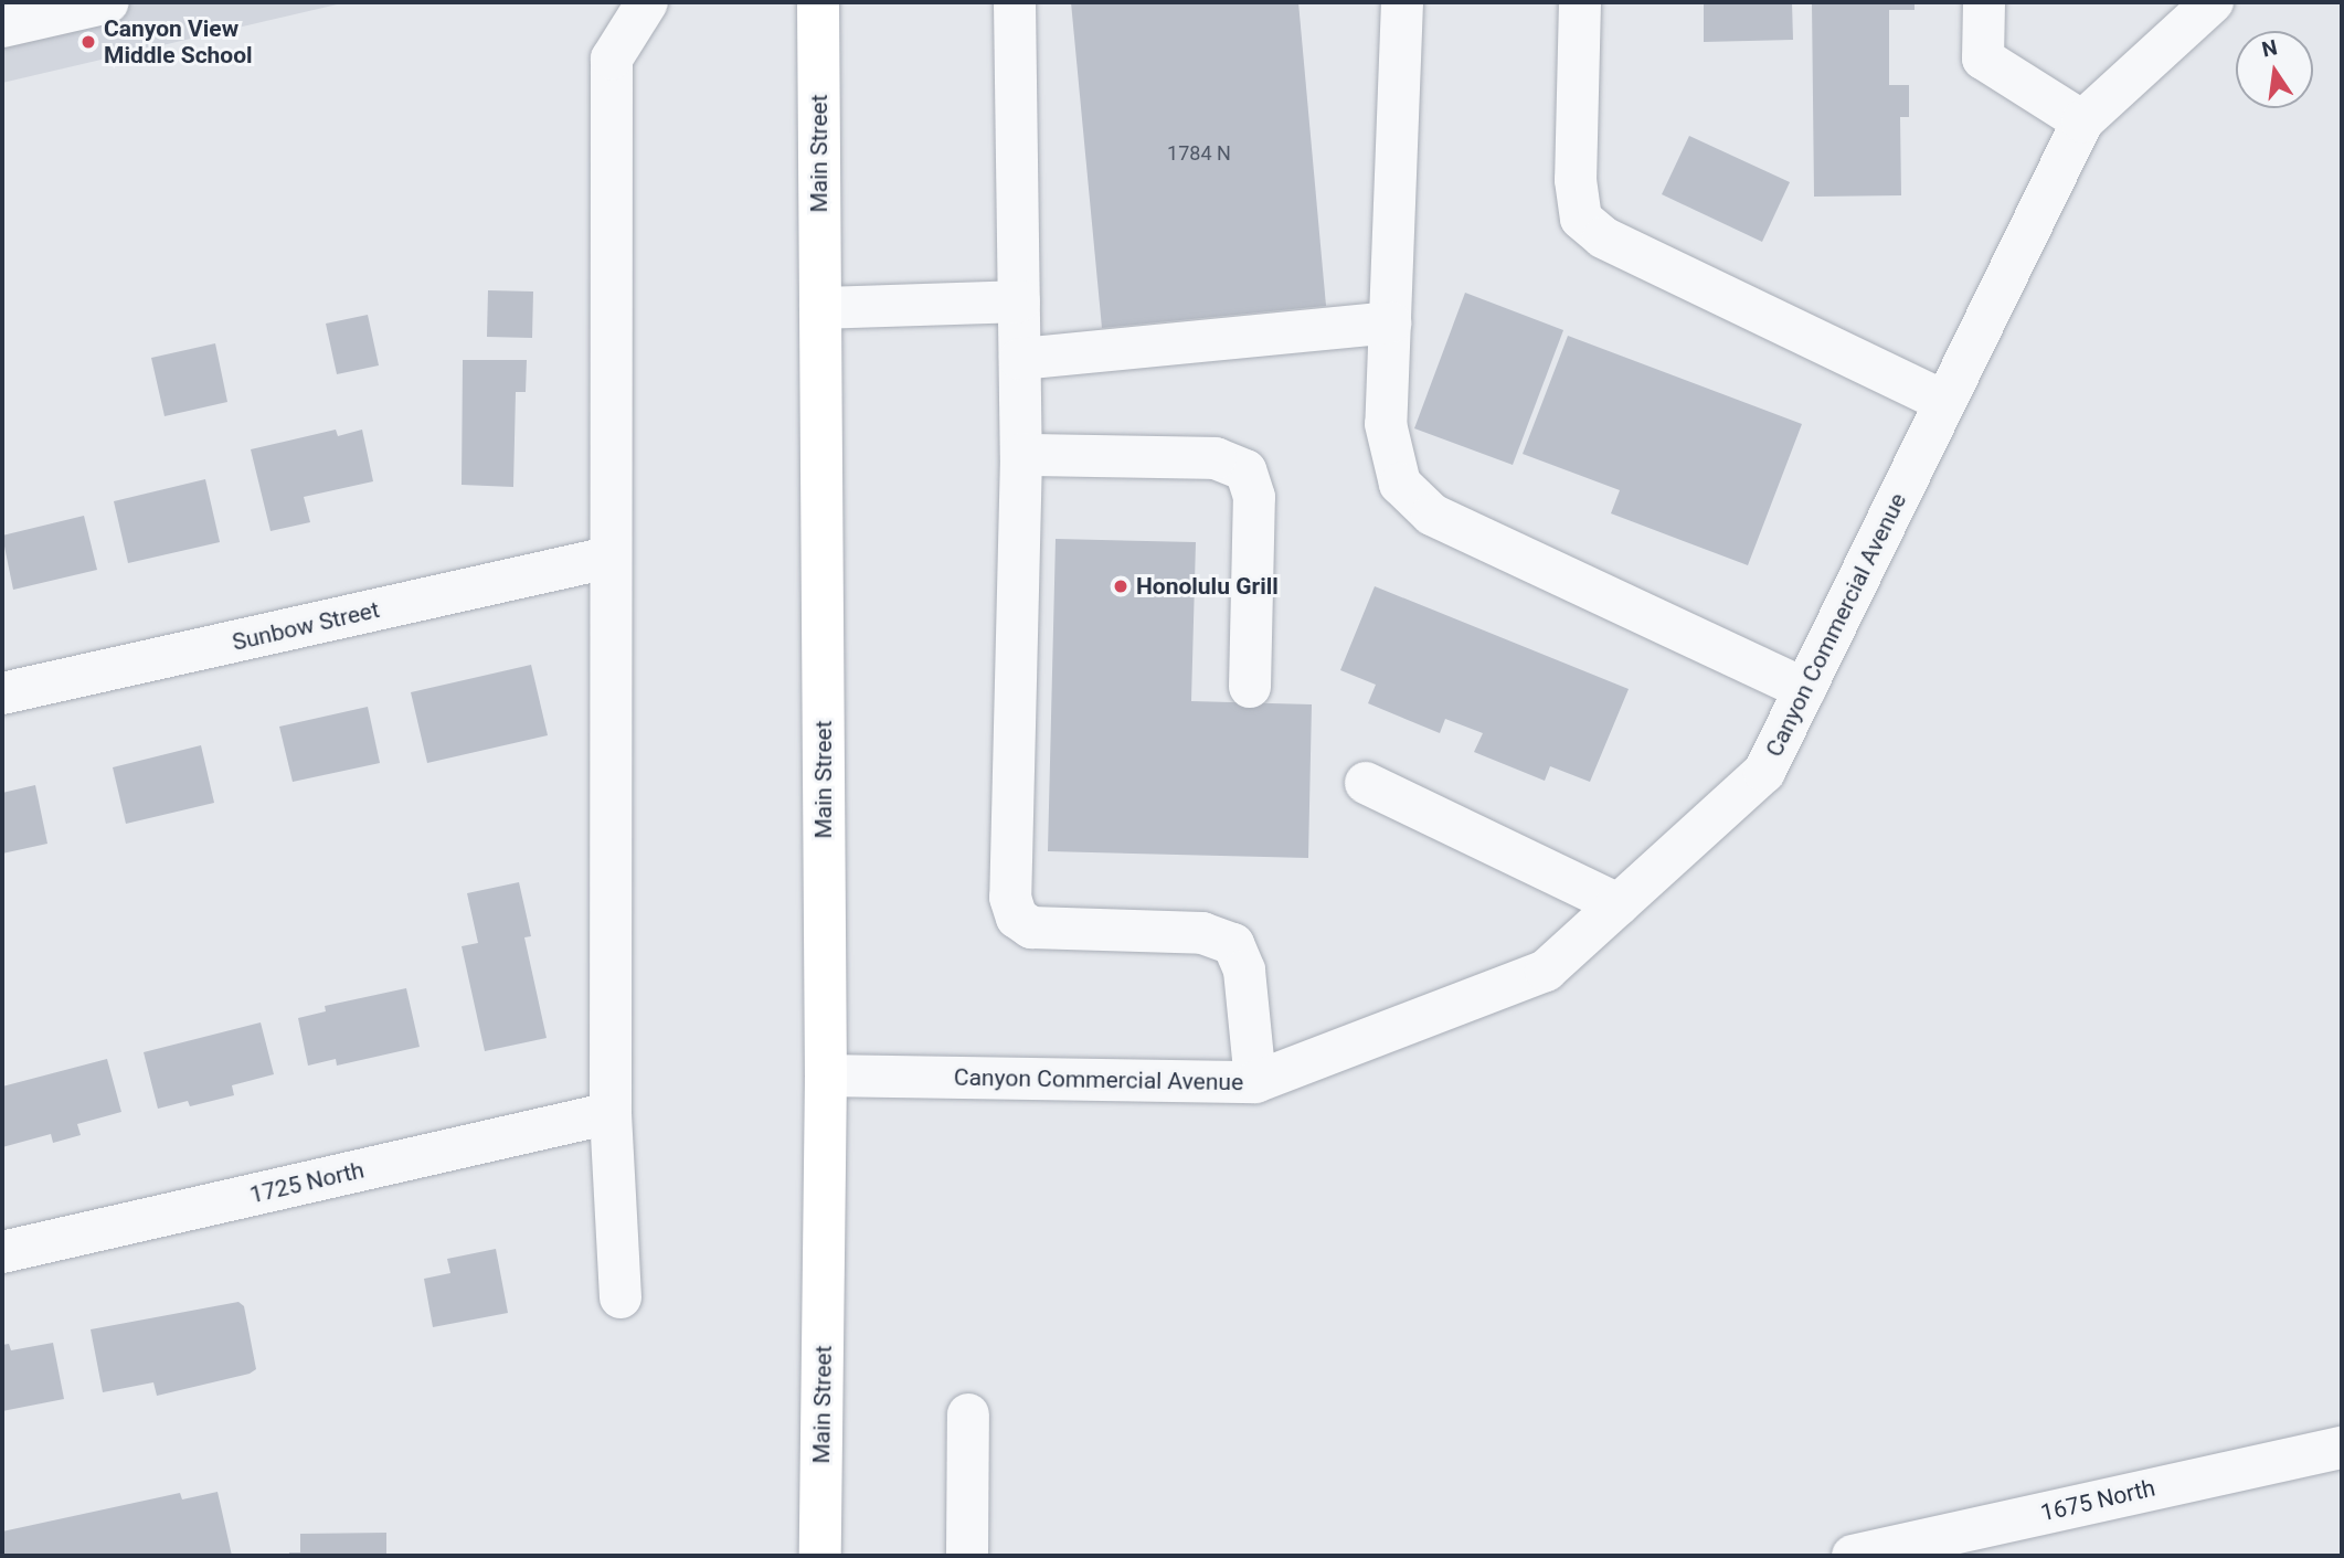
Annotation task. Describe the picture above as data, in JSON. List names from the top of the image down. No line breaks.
{"streets":{"main road":["Main Street"],"street":["Canyon Commercial Avenue","Sunbow Street","1725 North","1675 North"]},"crossings":[["Main Street","Canyon Commercial Avenue"]],"places":["Canyon View Middle School","Honolulu Grill"],"house_numbers":["1784 N"],"north":"top"}
